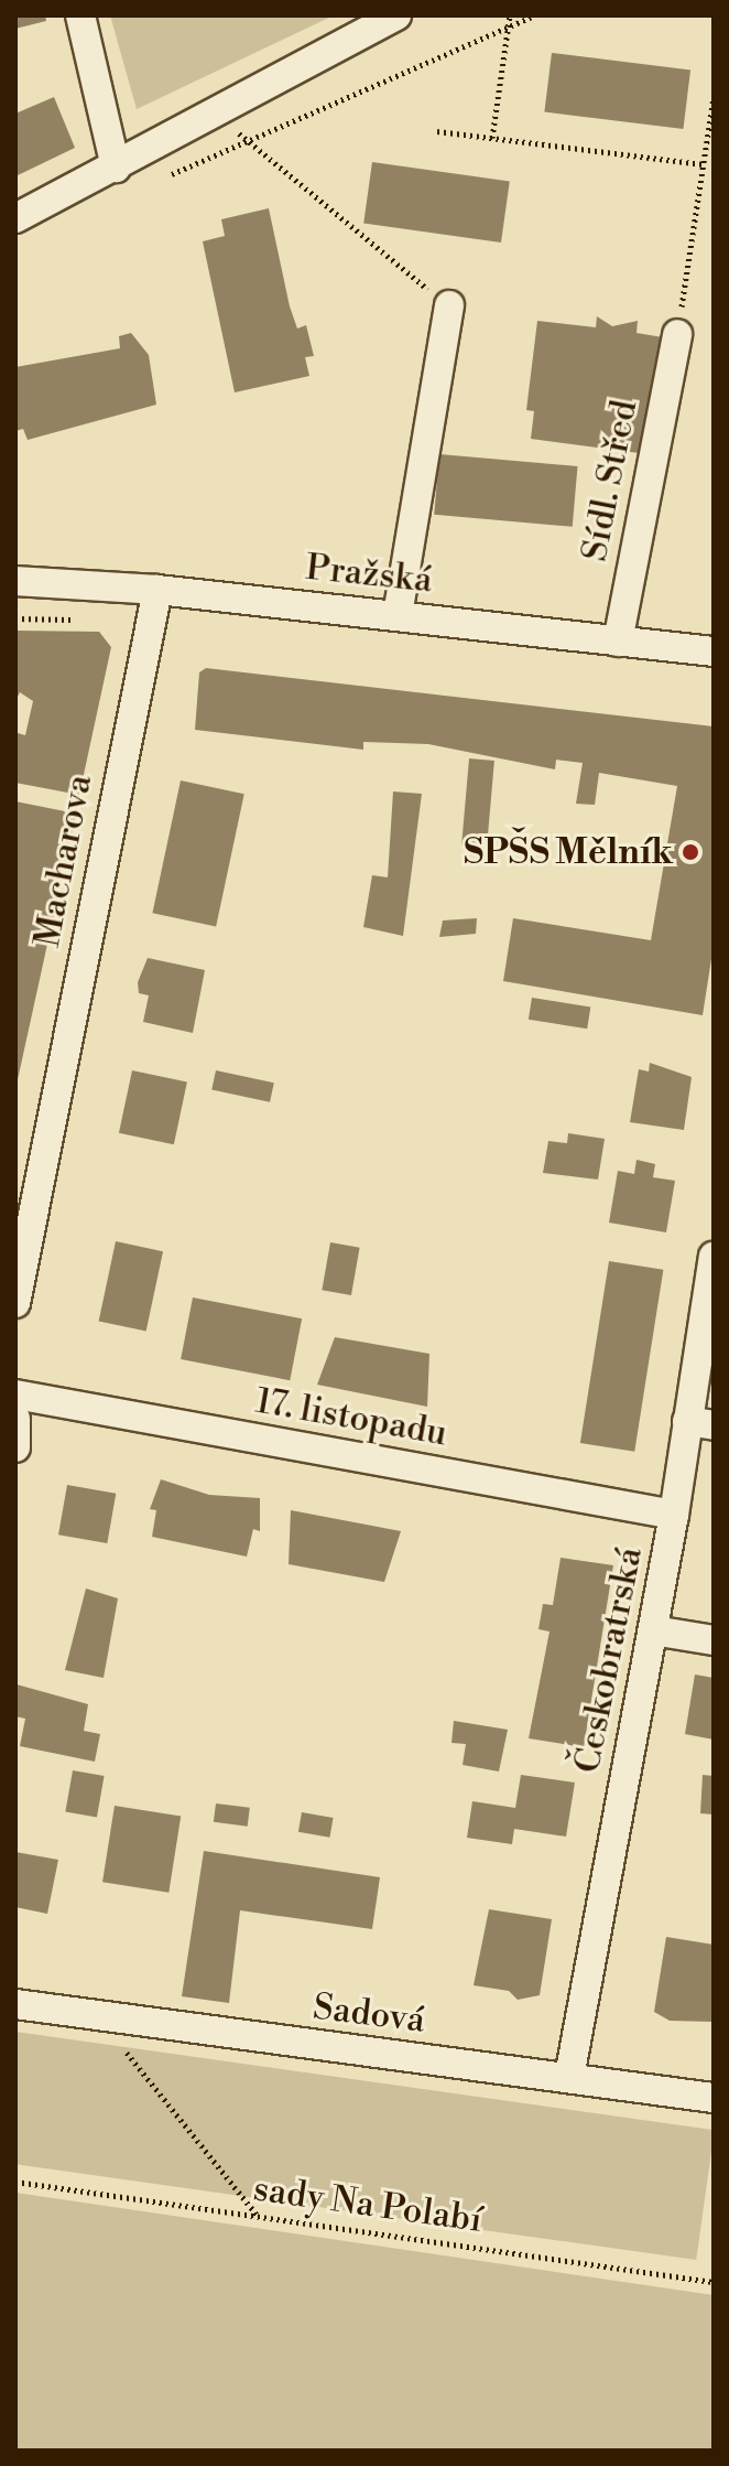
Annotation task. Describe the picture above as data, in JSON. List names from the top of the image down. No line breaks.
{"streets":{"street":["Sídl. Střed","Pražská","Macharova","17. listopadu","Českobratrská","Sadová"],"path":["sady Na Polabí"]},"crossings":[["Sídl. Střed","Pražská"],["Pražská","Macharova"],["17. listopadu","Českobratrská"],["Českobratrská","Sadová"]],"places":["SPŠS Mělník"]}
